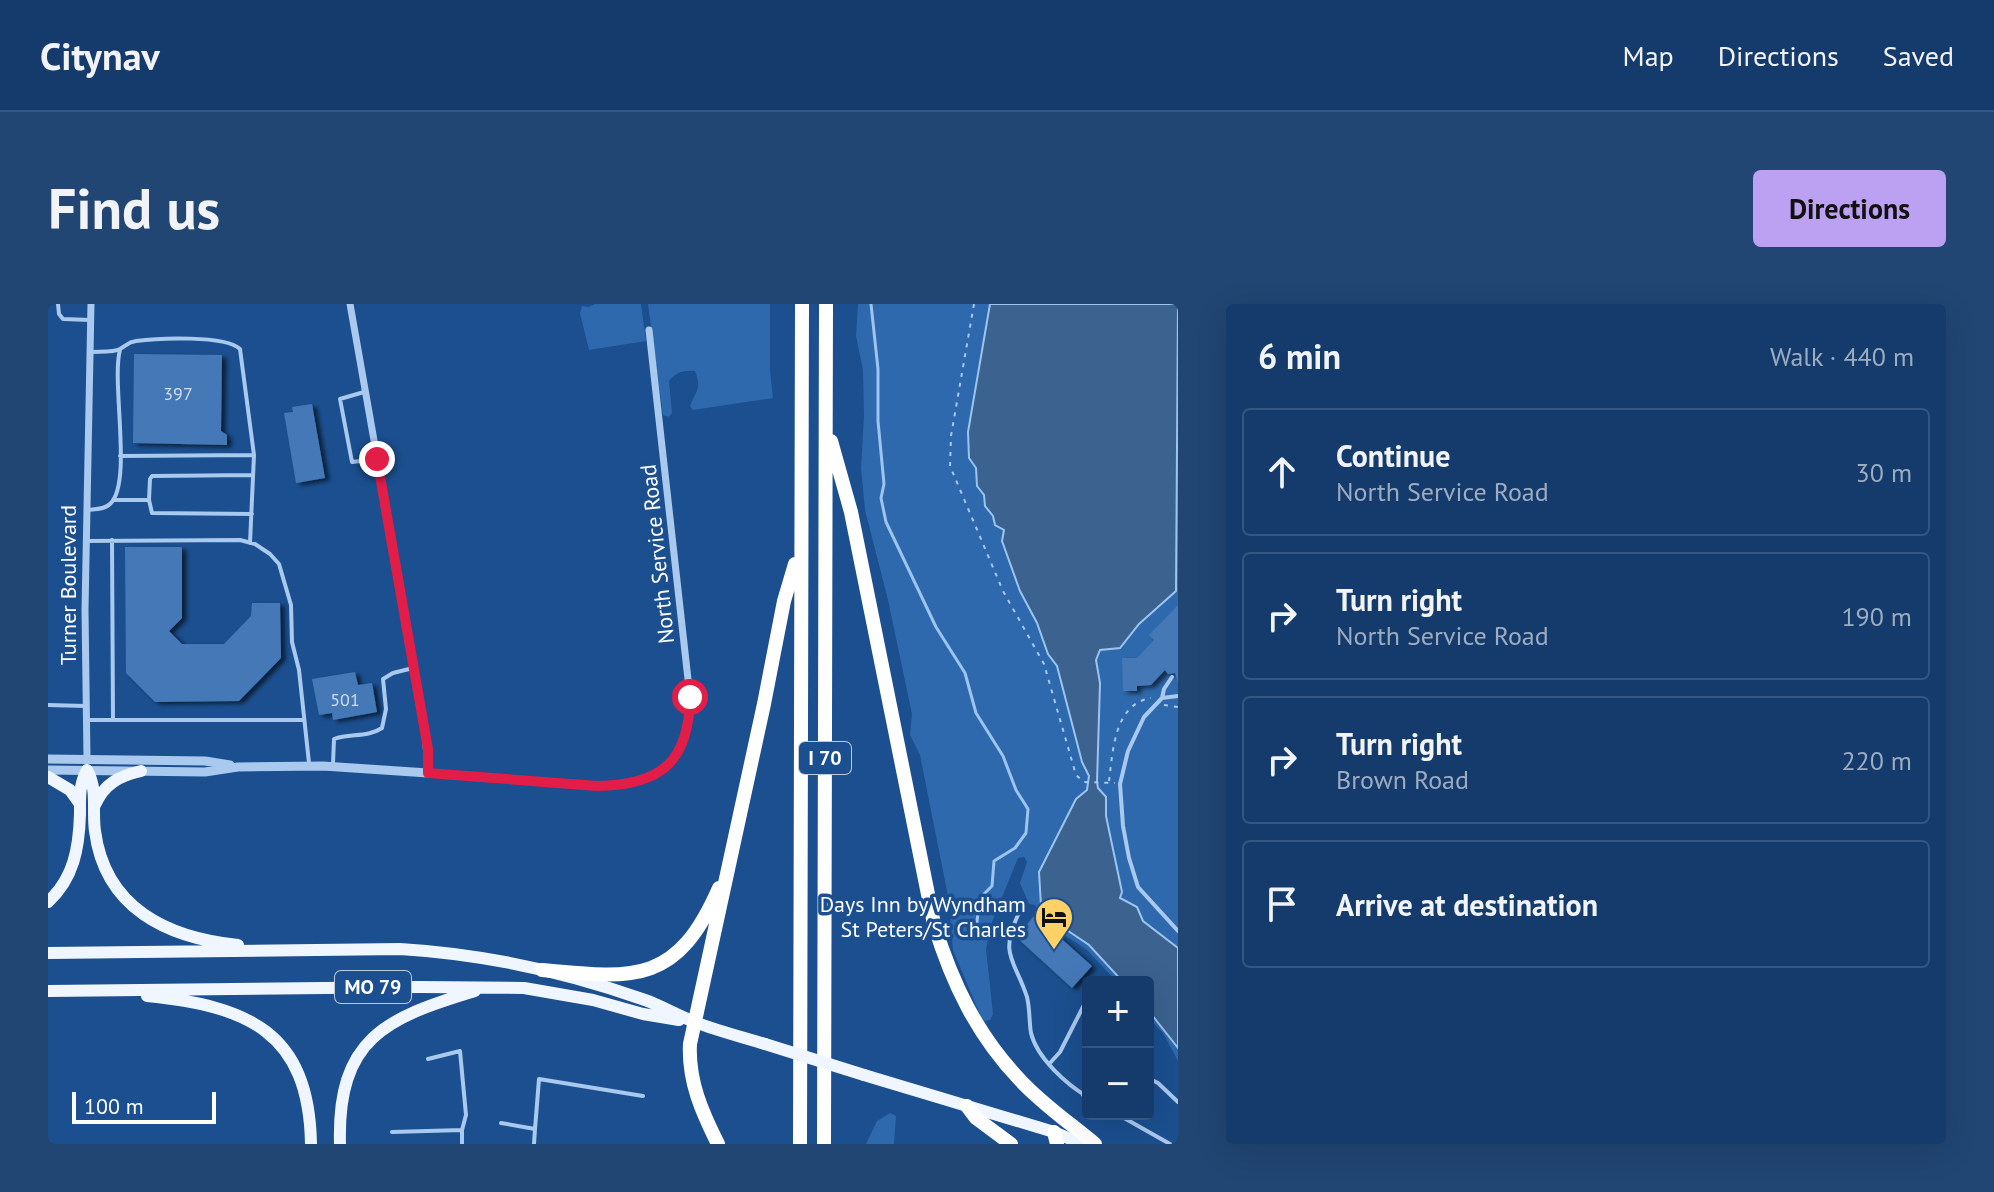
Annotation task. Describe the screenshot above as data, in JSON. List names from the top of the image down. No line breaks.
{"streets":{"highway":["I 70"],"main road":["MO 79"],"street":["North Service Road","Turner Boulevard"]},"crossings":[["North Service Road","Turner Boulevard"]],"places":{"hotel":["Days Inn by Wyndham St Peters/St Charles"]},"house_numbers":["397","501"],"scale_bar":"100 m","page":{"header":"Citynav","nav":["Map","Directions","Saved"],"buttons":"Directions","title":"Find us","heading":["6 min","Walk · 440 m"],"list":[["Continue","North Service Road","30 m"],["Turn right","North Service Road","190 m"],["Turn right","Brown Road","220 m"],"Arrive at destination"],"map_buttons":["+","−"],"scale":"100 m"}}
